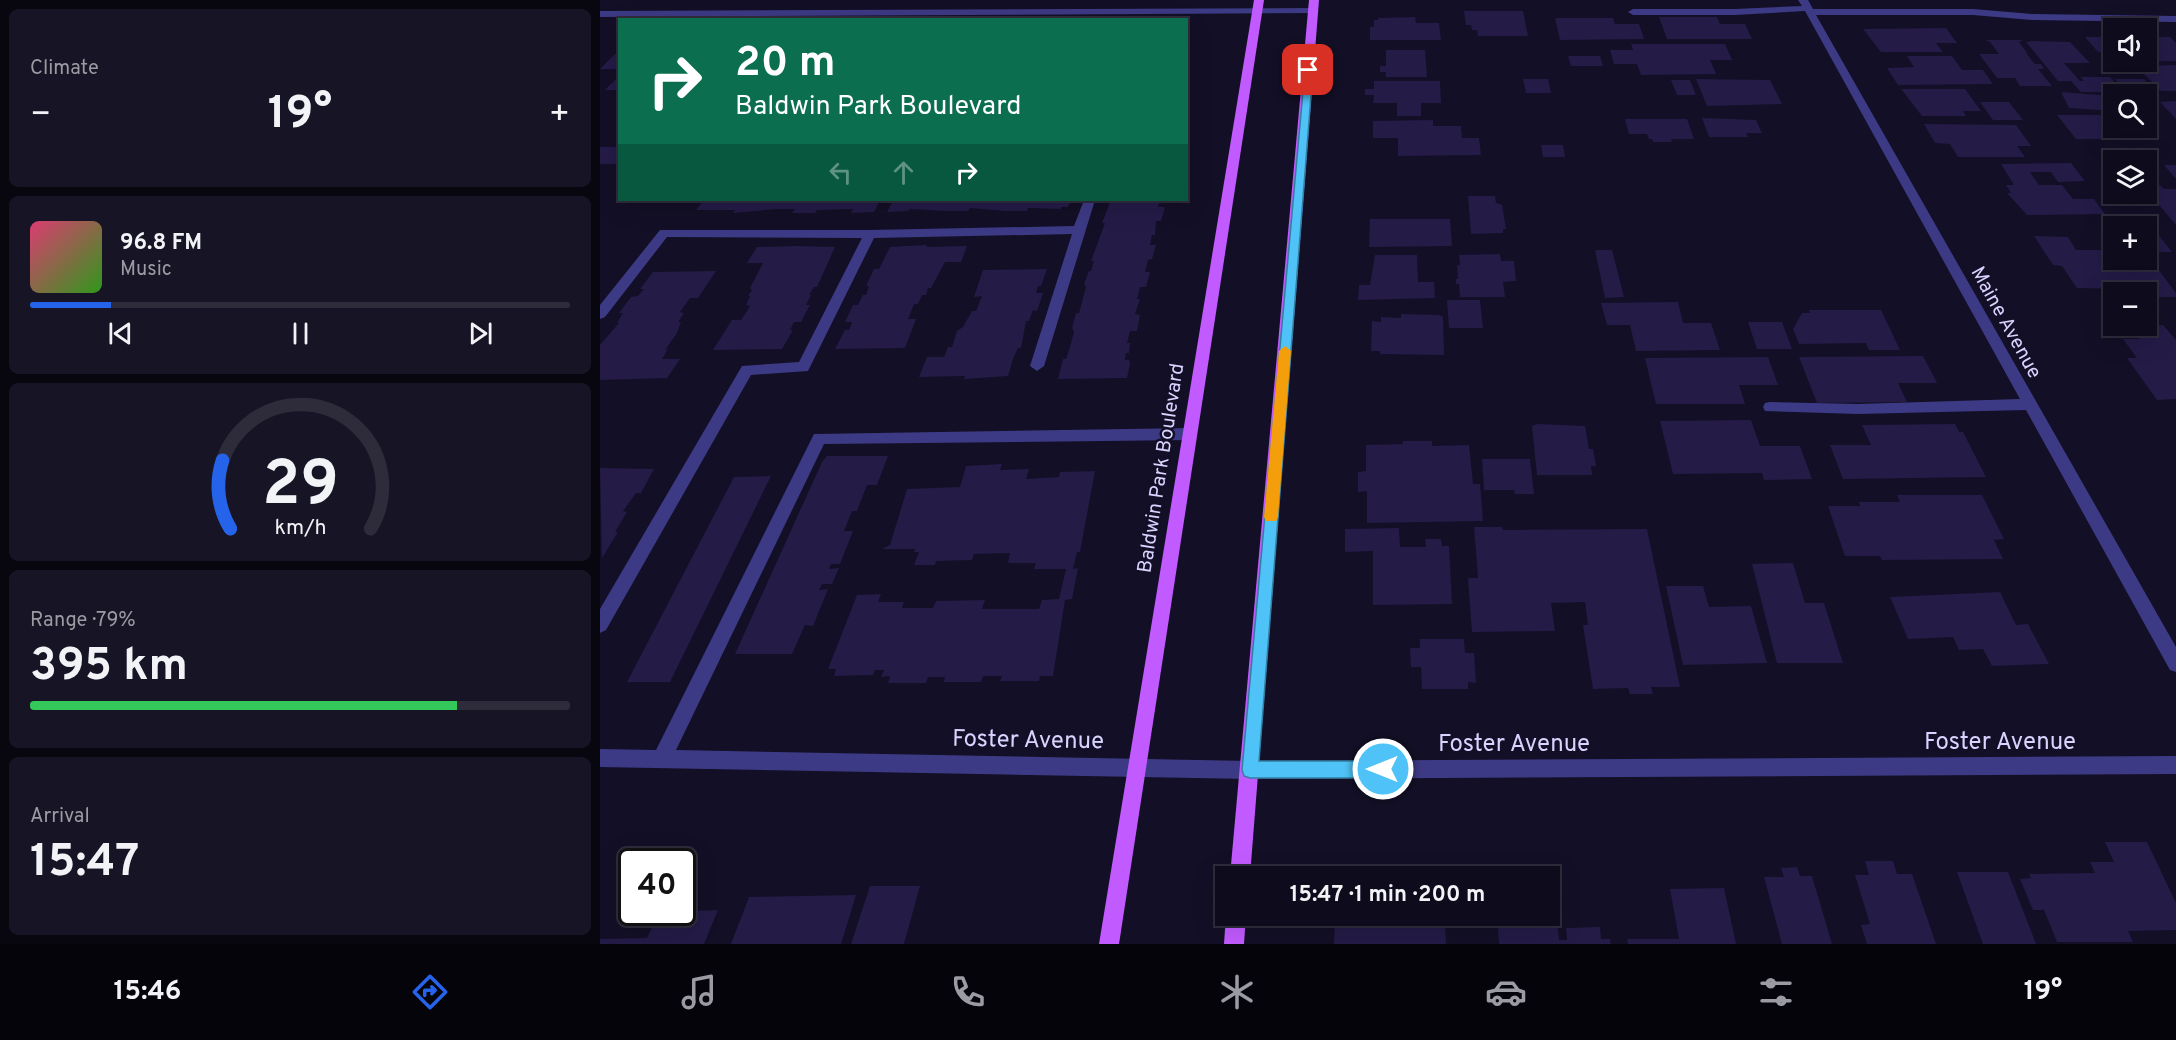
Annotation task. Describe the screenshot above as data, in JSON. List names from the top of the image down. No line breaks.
{"streets":{"main road":["Baldwin Park Boulevard"],"street":["Maine Avenue","Foster Avenue"]},"crossings":[["Baldwin Park Boulevard","Foster Avenue"]],"page":{"tile":["Climate",["Range · 79%","395 km"],["Arrival","15:47"]],"map_buttons":["+","−"],"turn":["20 m","Baldwin Park Boulevard"],"heat":["−","19°","+"],"song":["96.8 FM","Music"],"limit":"40","trip":"15:47 · 1 min · 200 m","tabs":["15:46","19°"],"gauge":["29","km/h"]}}
